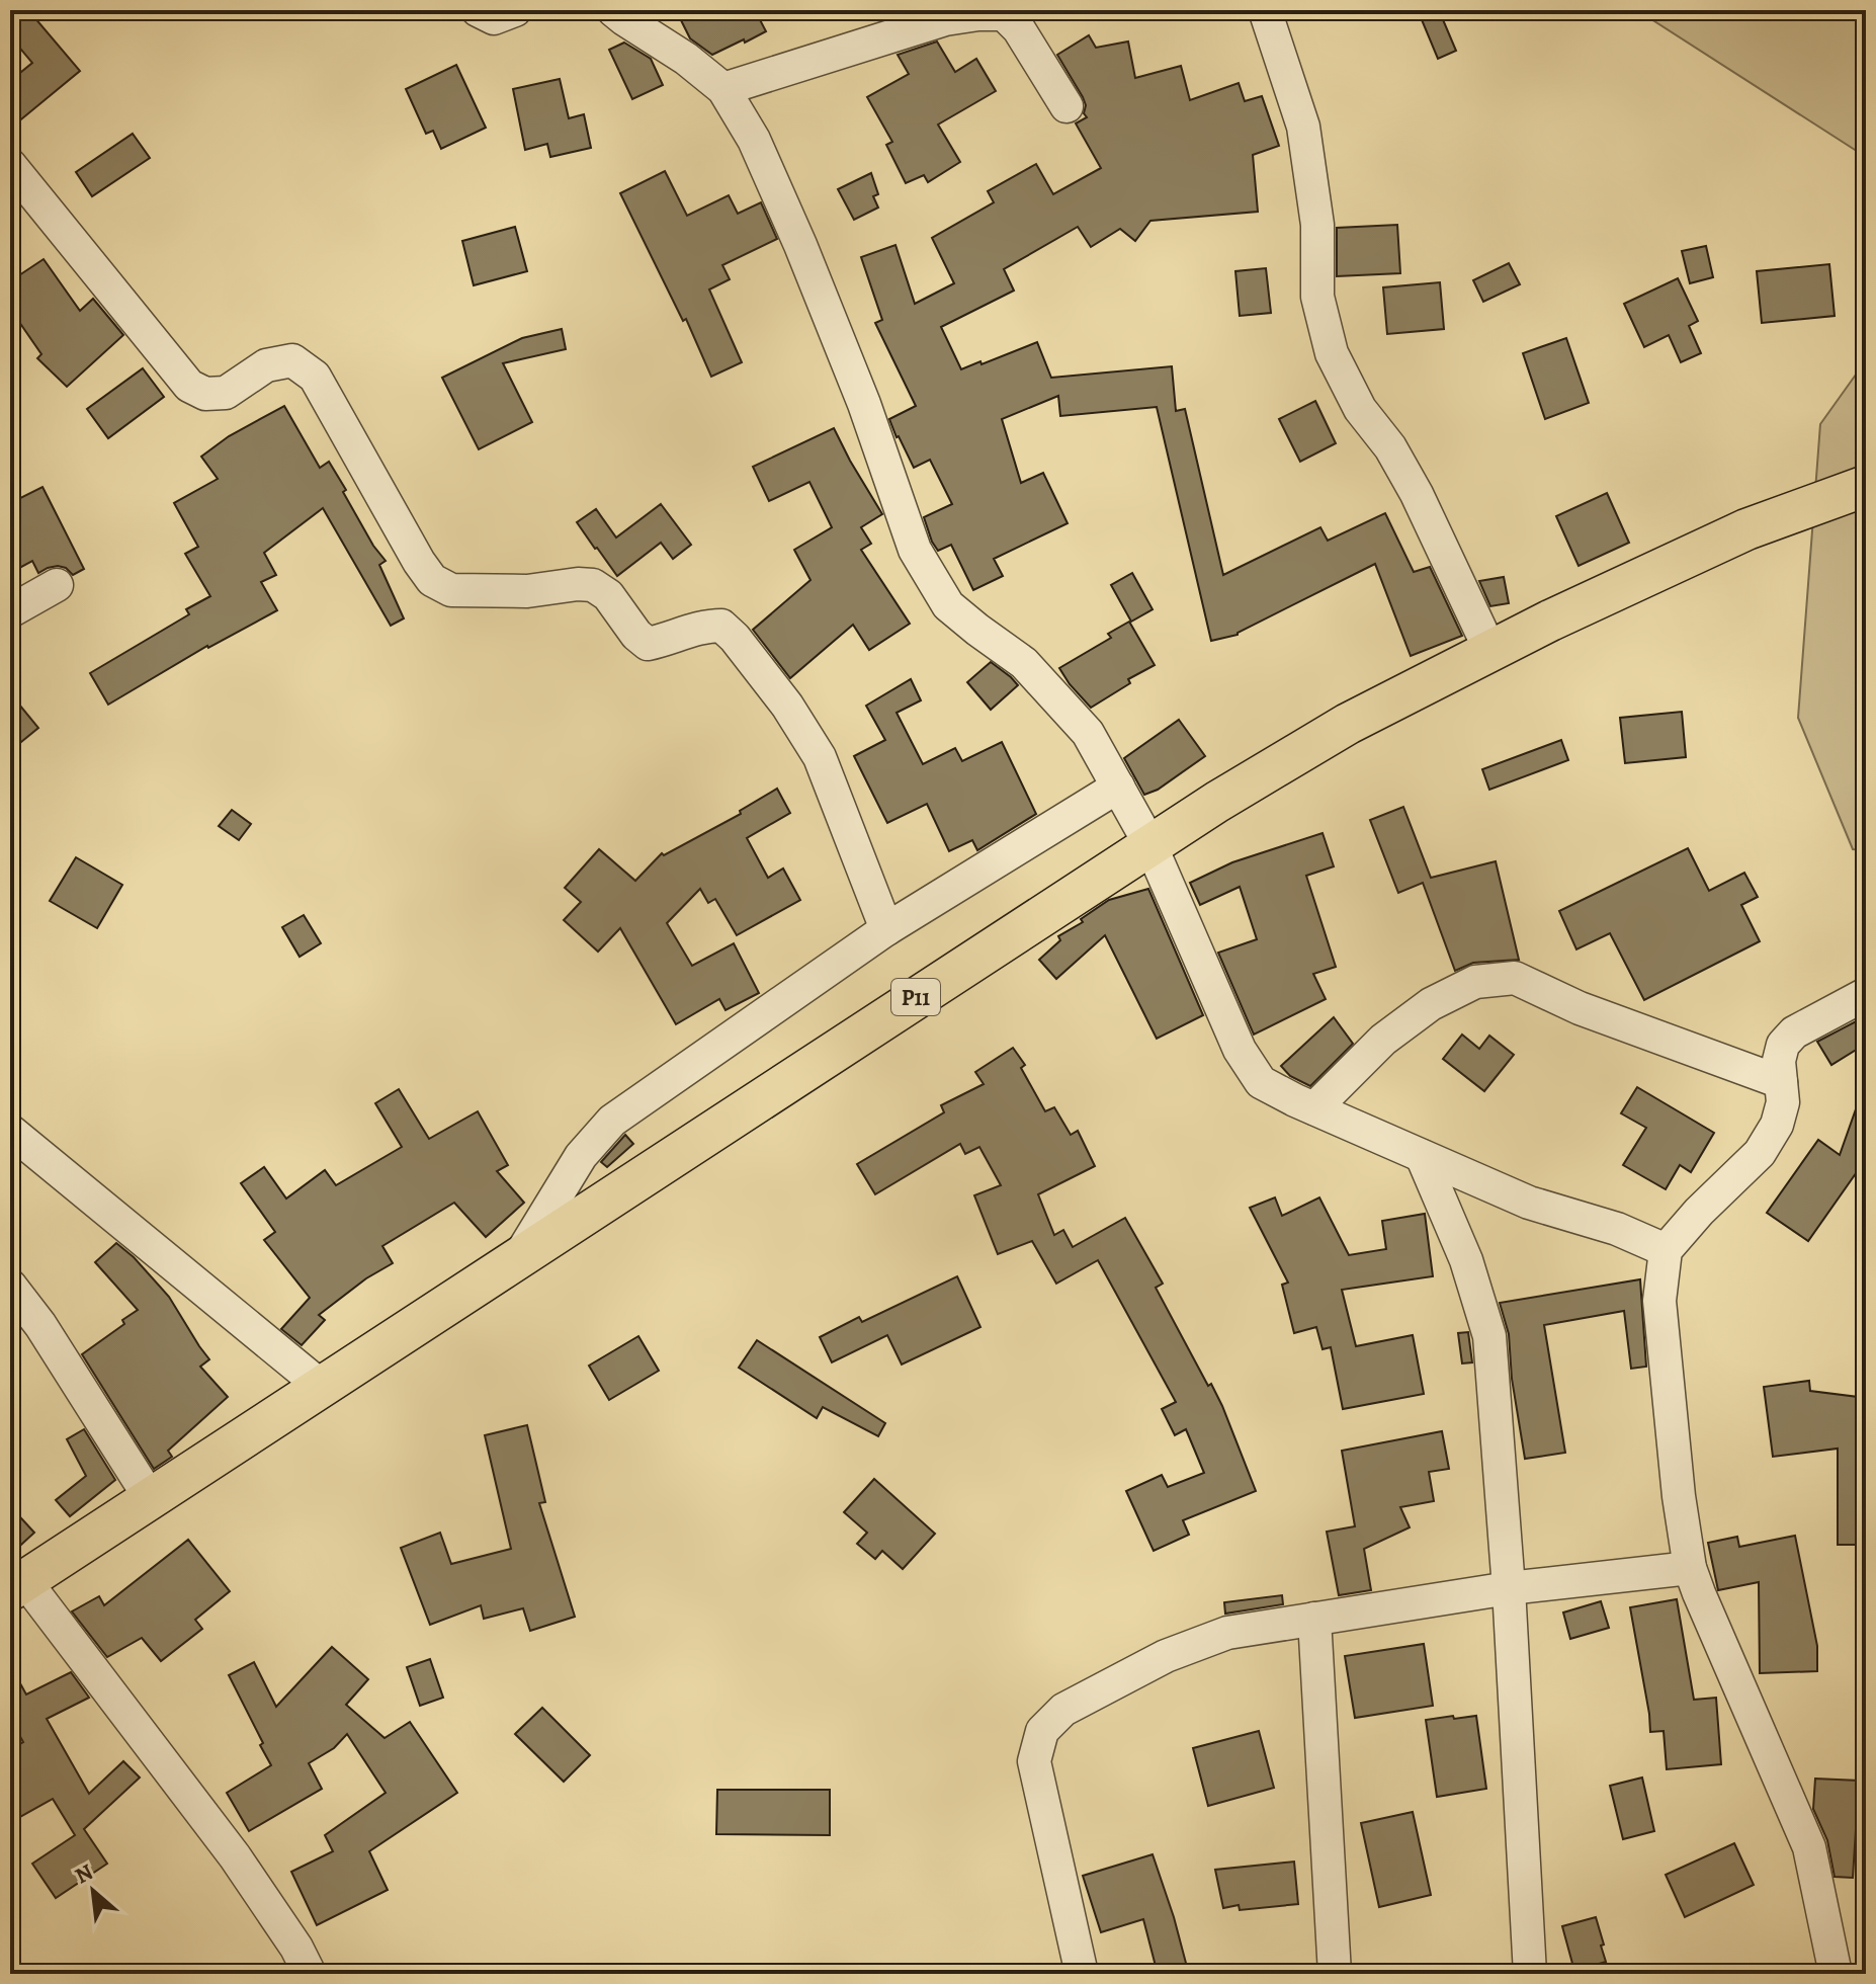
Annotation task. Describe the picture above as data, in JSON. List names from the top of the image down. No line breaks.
{"streets":{"main road":["P11"]},"north":"top left"}
